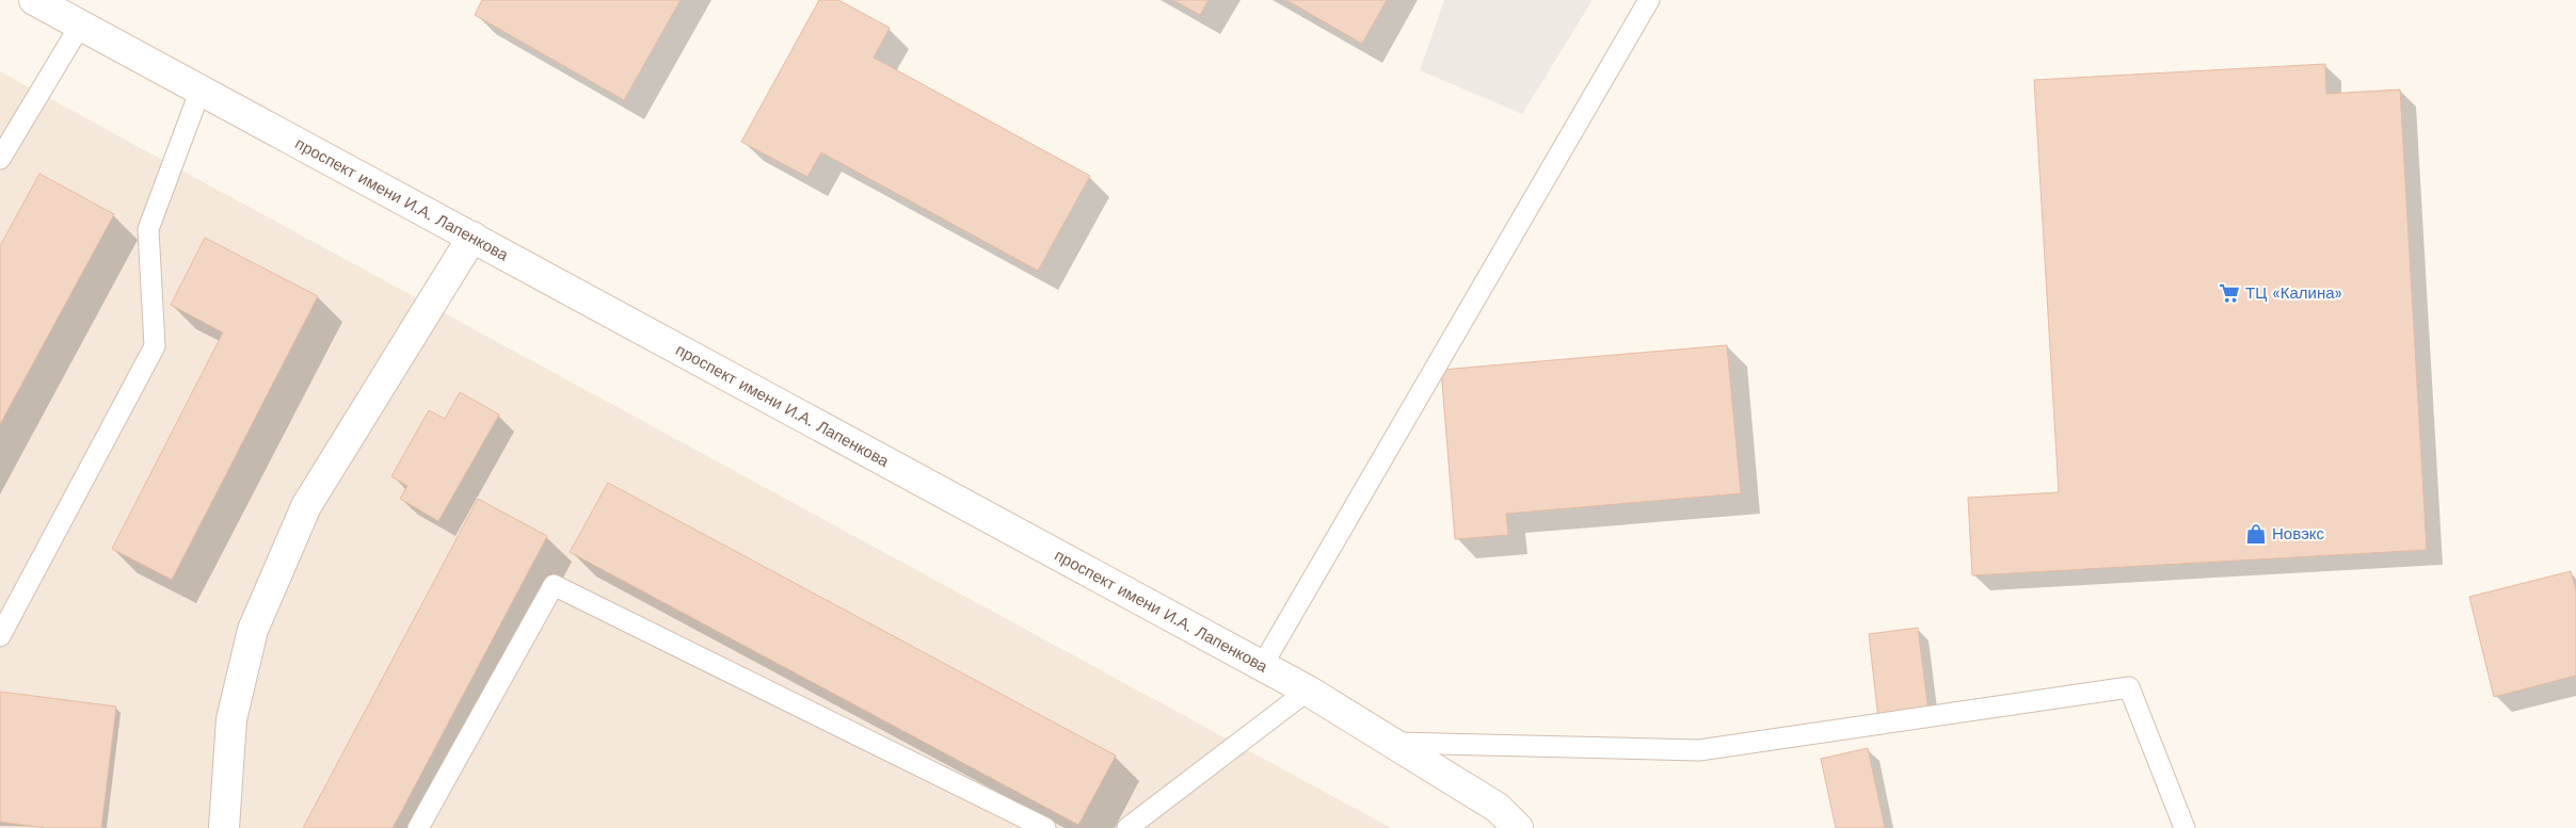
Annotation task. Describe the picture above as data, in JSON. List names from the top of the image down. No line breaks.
{"streets":{"main road":["проспект имени И.А. Лапенкова"]},"places":{"supermarket":["ТЦ «Калина»"],"shop":["Новэкс"]}}
